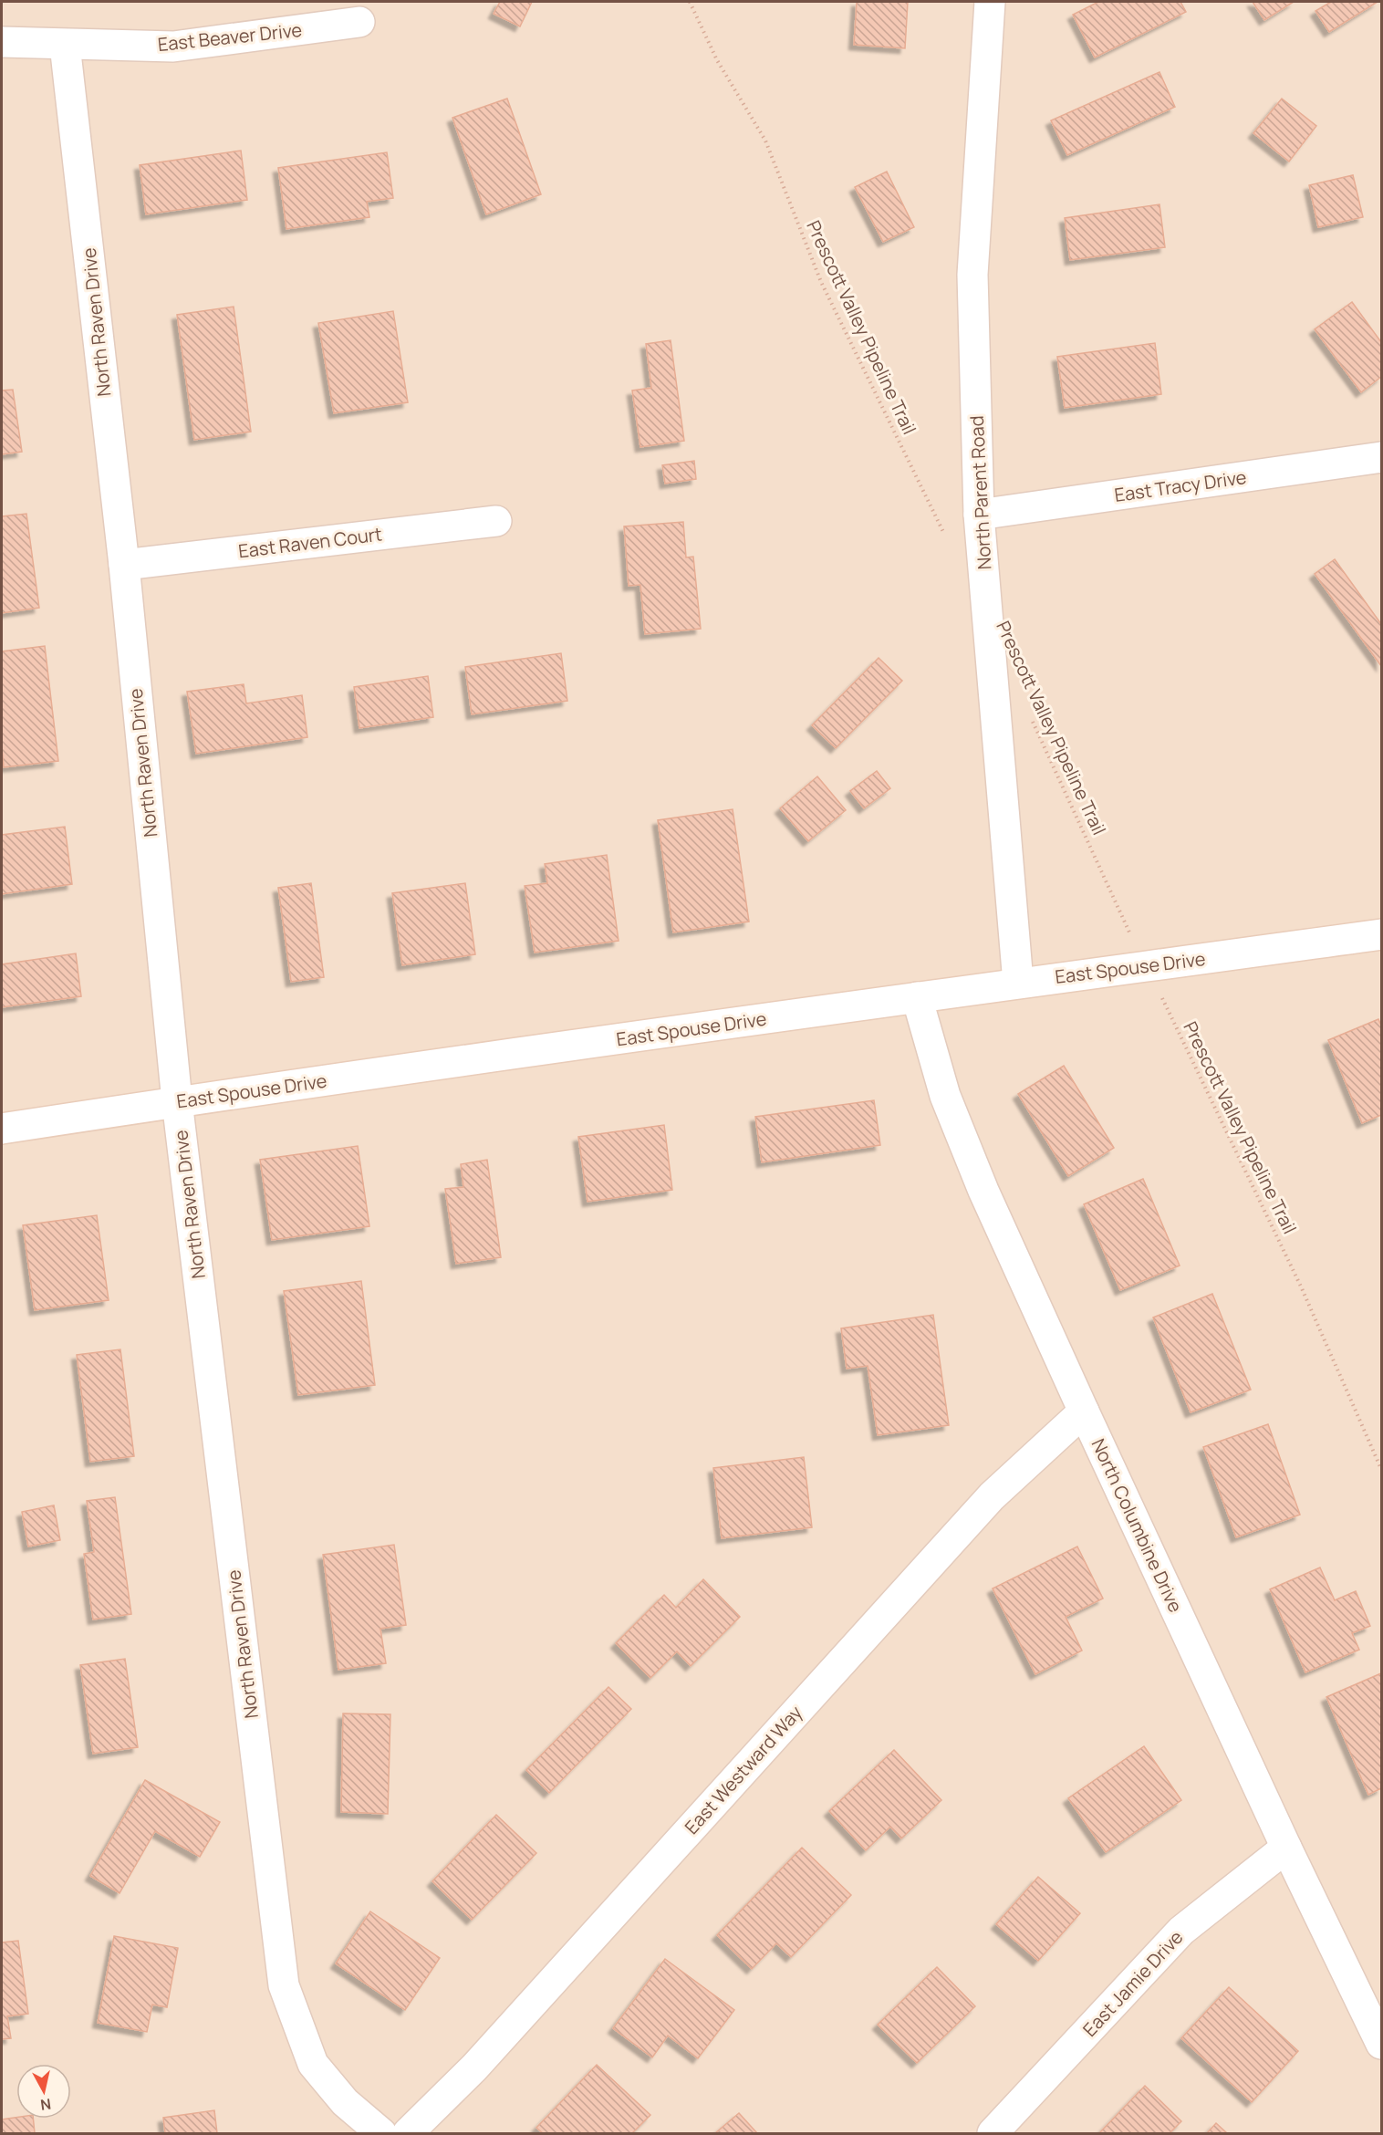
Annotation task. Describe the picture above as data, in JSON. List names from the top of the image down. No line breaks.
{"streets":{"street":["East Beaver Drive","North Raven Drive","East Tracy Drive","North Parent Road","East Raven Court","East Spouse Drive","North Columbine Drive","East Westward Way","East Jamie Drive"],"path":["Prescott Valley Pipeline Trail"]},"crossings":[["East Beaver Drive","North Raven Drive"],["North Raven Drive","East Raven Court"],["North Raven Drive","East Spouse Drive"],["Prescott Valley Pipeline Trail","East Spouse Drive"],["East Tracy Drive","North Parent Road"],["North Parent Road","East Spouse Drive"],["East Spouse Drive","North Columbine Drive"],["North Columbine Drive","East Westward Way"],["North Columbine Drive","East Jamie Drive"]],"north":"bottom"}
